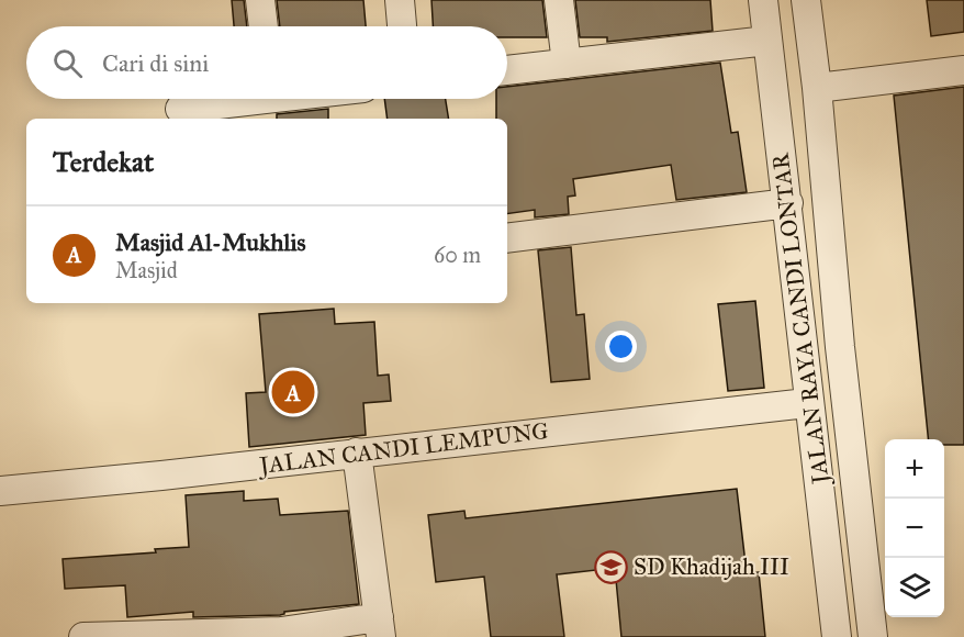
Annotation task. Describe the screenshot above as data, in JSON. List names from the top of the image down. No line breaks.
{"streets":{"street":["JALAN RAYA CANDI LONTAR","JALAN CANDI LEMPUNG"]},"crossings":[["JALAN RAYA CANDI LONTAR","JALAN CANDI LEMPUNG"]],"places":{"school or university":["SD Khadijah III"]},"page":{"search":"Cari di sini","heading":"Terdekat","list":[{"mark":"A","name":"Masjid Al-Mukhlis","note":"Masjid","value":"60 m"}],"pins":"A","map_buttons":["+","−"]}}
